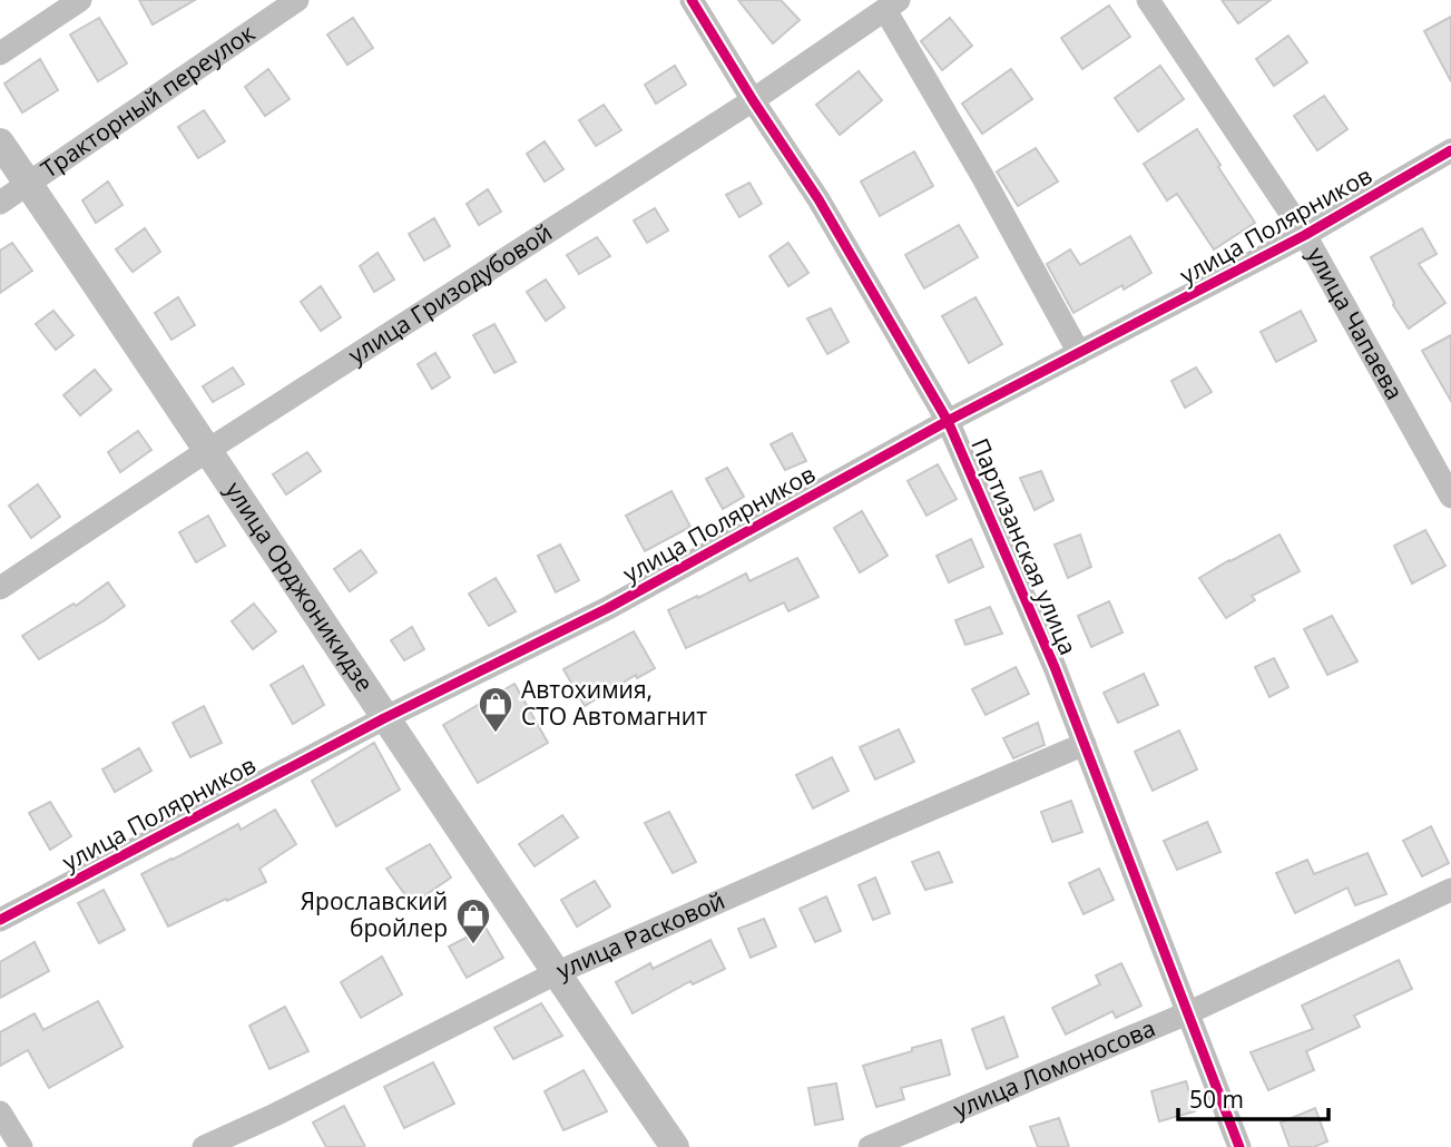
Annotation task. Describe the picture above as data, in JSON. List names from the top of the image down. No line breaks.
{"streets":{"main road":["улица Орджоникидзе"],"street":["Тракторный переулок","улица Полярников","улица Гризодубовой","улица Чапаева","Партизанская улица","улица Расковой","улица Ломоносова"]},"crossings":[["Тракторный переулок","улица Орджоникидзе"],["улица Полярников","улица Чапаева"],["улица Полярников","Партизанская улица"],["улица Полярников","улица Орджоникидзе"],["улица Гризодубовой","Партизанская улица"],["улица Гризодубовой","улица Орджоникидзе"],["Партизанская улица","улица Расковой"],["Партизанская улица","улица Ломоносова"],["улица Орджоникидзе","улица Расковой"]],"places":{"shop":["Автохимия, СТО Автомагнит","Ярославский бройлер"]},"scale_bar":"50 m"}
